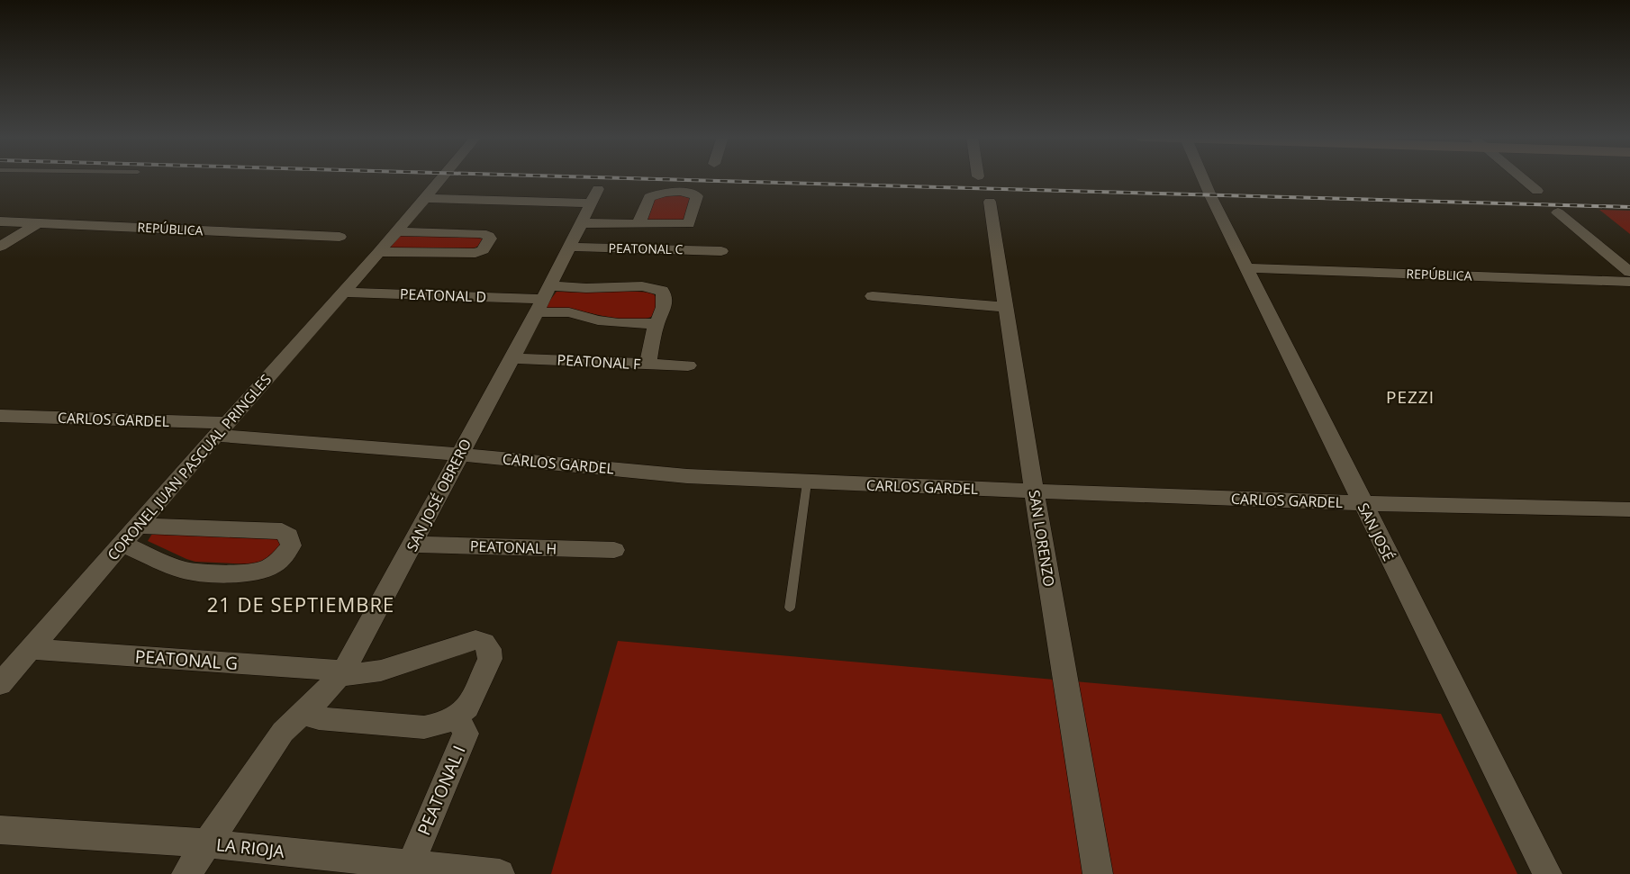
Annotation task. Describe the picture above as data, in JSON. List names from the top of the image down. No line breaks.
{"streets":{"street":["REPÚBLICA","PEATONAL C","PEATONAL D","PEATONAL F","CARLOS GARDEL","CORONEL JUAN PASCUAL PRINGLES","SAN JOSÉ OBRERO","SAN JOSÉ","SAN LORENZO","PEATONAL H","PEATONAL G","PEATONAL I","LA RIOJA"]},"crossings":[["REPÚBLICA","SAN JOSÉ"],["PEATONAL C","SAN JOSÉ OBRERO"],["PEATONAL D","CORONEL JUAN PASCUAL PRINGLES"],["PEATONAL D","SAN JOSÉ OBRERO"],["PEATONAL F","SAN JOSÉ OBRERO"],["CARLOS GARDEL","CORONEL JUAN PASCUAL PRINGLES"],["CARLOS GARDEL","SAN JOSÉ OBRERO"],["CARLOS GARDEL","SAN JOSÉ"],["CARLOS GARDEL","SAN LORENZO"],["CORONEL JUAN PASCUAL PRINGLES","SAN JOSÉ OBRERO"],["CORONEL JUAN PASCUAL PRINGLES","PEATONAL G"],["SAN JOSÉ OBRERO","PEATONAL H"],["SAN JOSÉ OBRERO","PEATONAL G"],["SAN JOSÉ OBRERO","LA RIOJA"],["PEATONAL I","LA RIOJA"]],"districts":["PEZZI","21 DE SEPTIEMBRE"]}
